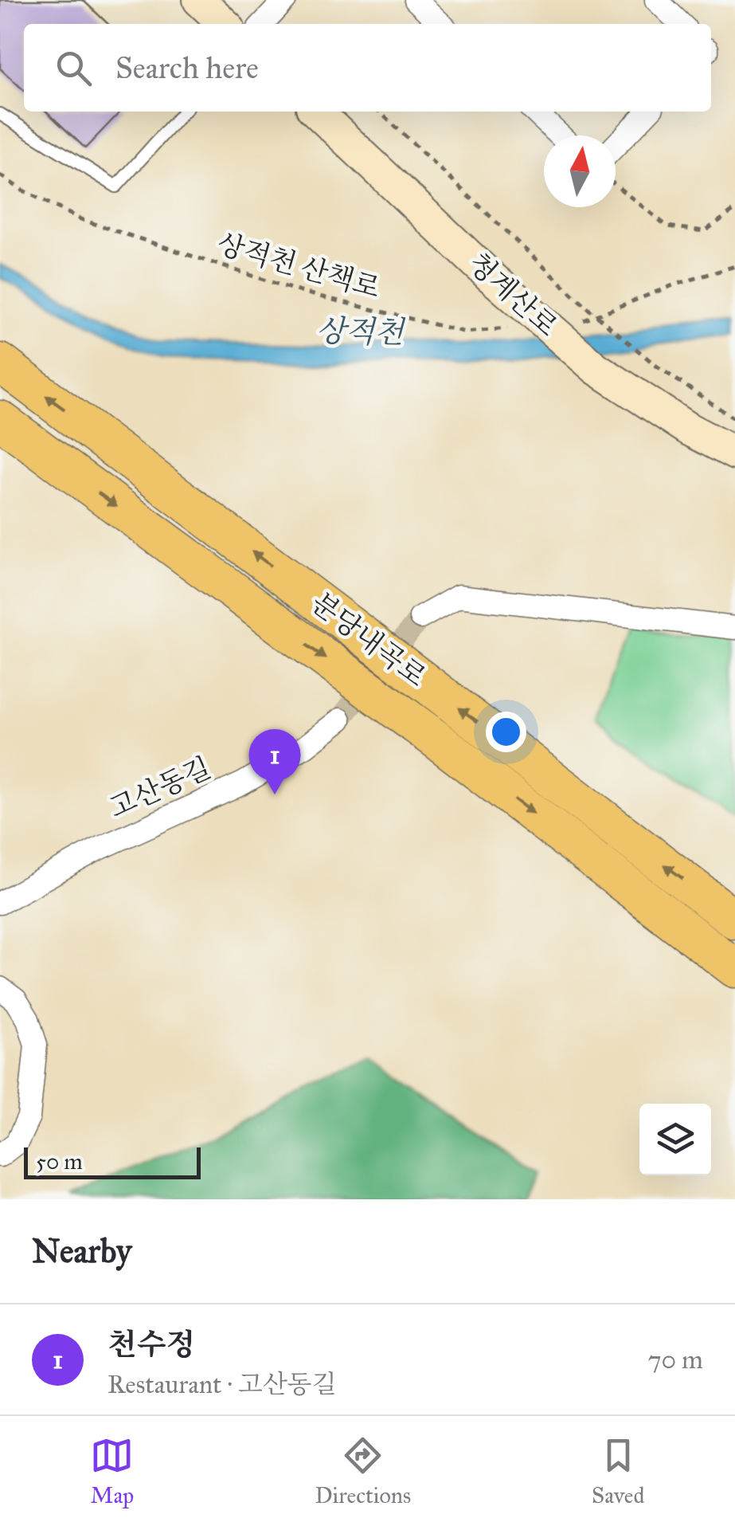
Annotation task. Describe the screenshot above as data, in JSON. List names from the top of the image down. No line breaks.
{"streets":{"highway":["분당내곡로"],"main road":["청계산로"],"street":["고산동길"],"path":["상적천 산책로"]},"water":["상적천"],"scale_bar":"50 m","north":"top","page":{"search":"Search here","pins":"1","scale":"50 m","heading":"Nearby","list":[{"mark":"1","name":"천수정","note":"Restaurant · 고산동길","value":"70 m"}],"nav":["Map","Directions","Saved"]}}
